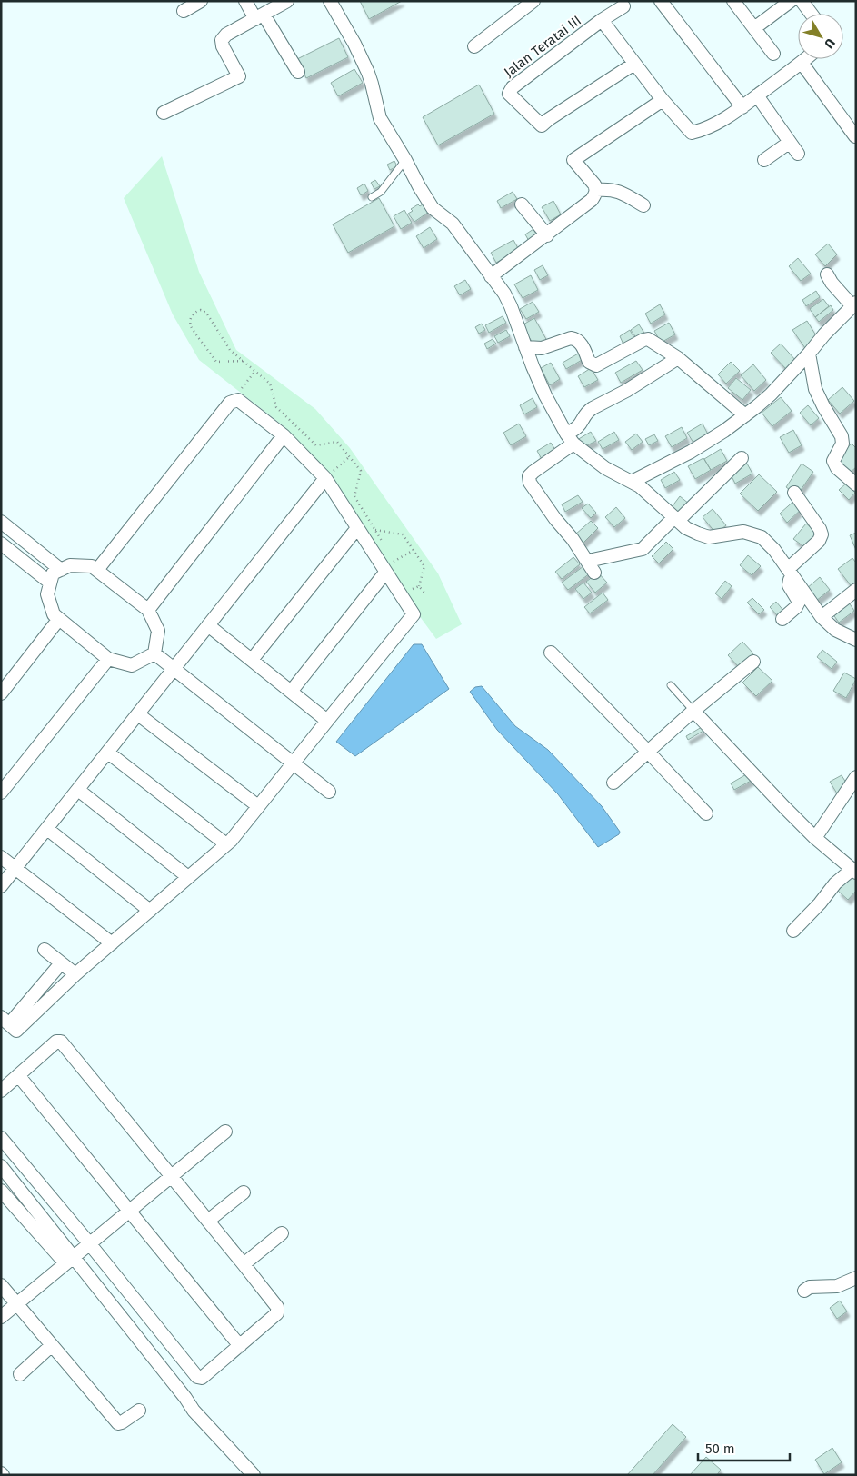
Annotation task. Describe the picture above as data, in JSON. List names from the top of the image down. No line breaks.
{"streets":{"street":["Jalan Teratai III"]},"scale_bar":"50 m","north":"bottom right"}
